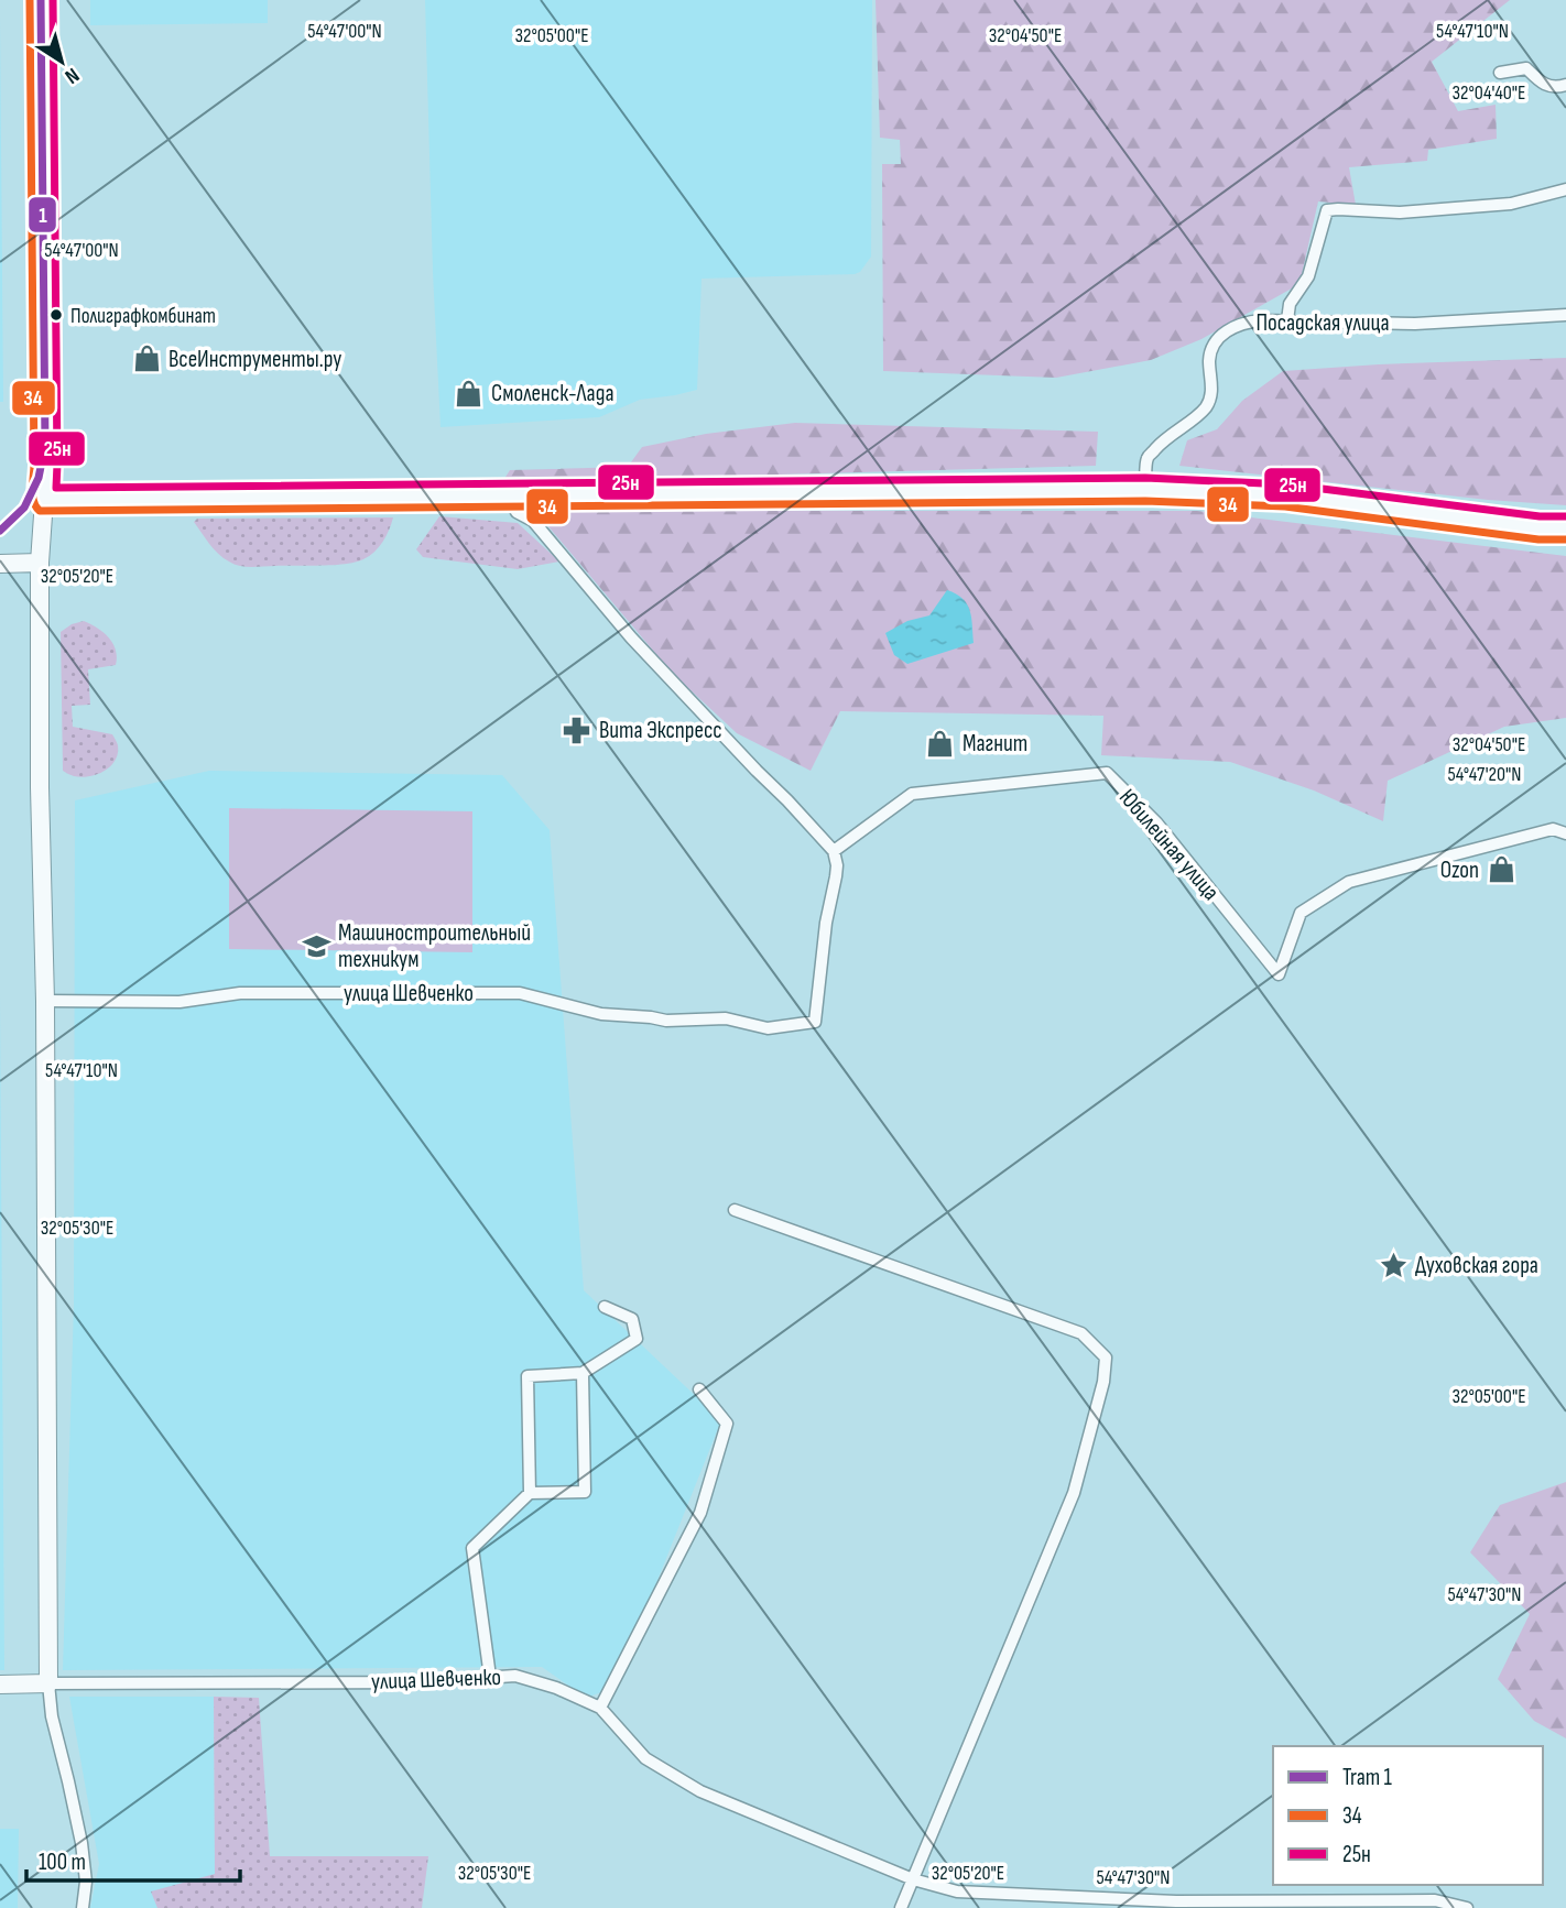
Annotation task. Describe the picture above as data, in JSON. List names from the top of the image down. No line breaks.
{"streets":{"street":["Посадская улица","Юбилейная улица","улица Шевченко"]},"crossings":[["Юбилейная улица","улица Шевченко"]],"places":{"other":["Полиграфкомбинат"],"shop":["ВсеИнструменты.ру","Смоленск-Лада","Магнит","Ozon"],"pharmacy":["Вита Экспресс"],"school or university":["Машиностроительный техникум"],"place":["Духовская гора"]},"lines":["tram line 1","transit line 34","transit line 25н"],"legend":["Tram 1","34","25н"],"scale_bar":"100 m","north":"bottom right","coordinates":["54°47'00\"N","54°47'10\"N","32°05'00\"E","32°04'50\"E","32°04'40\"E","32°05'20\"E","54°47'20\"N","32°05'30\"E","54°47'30\"N"]}
